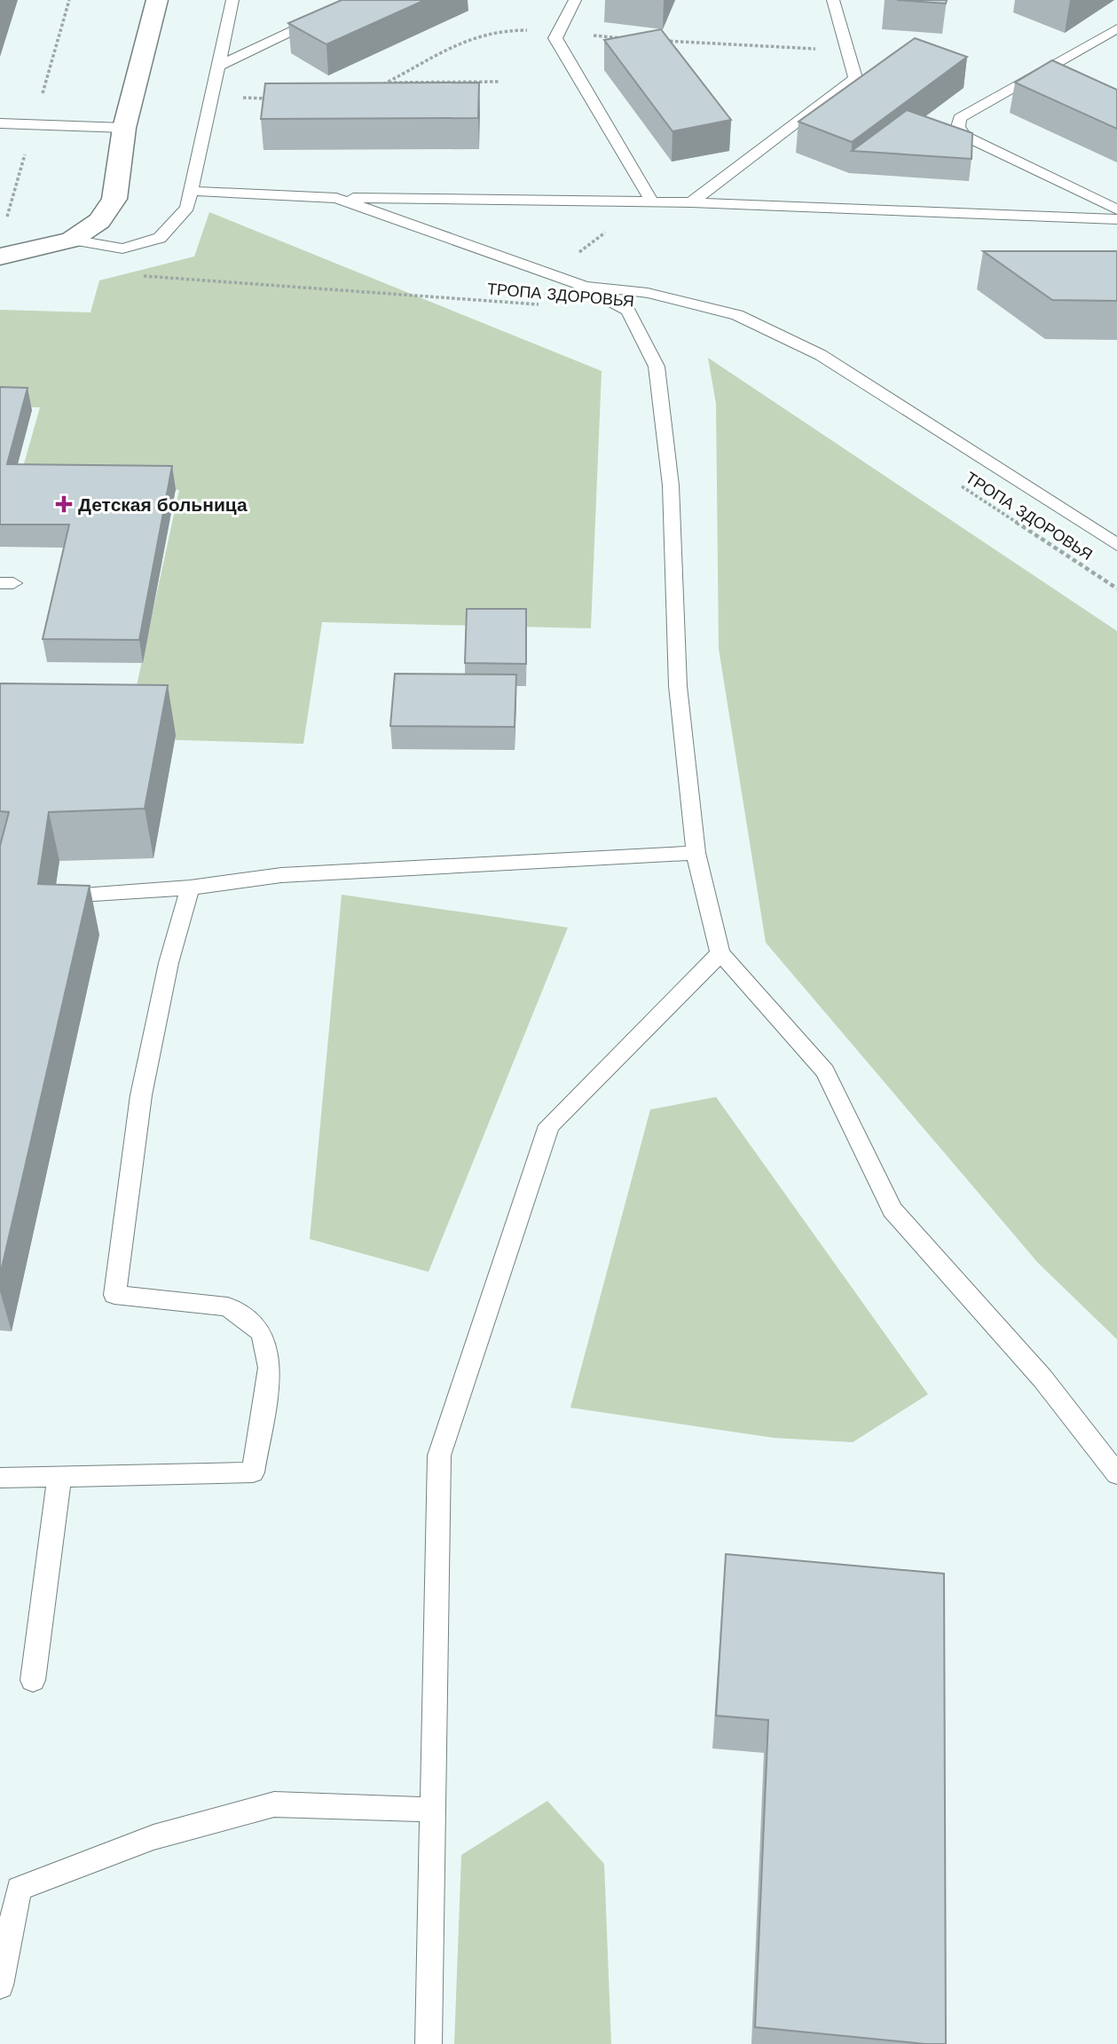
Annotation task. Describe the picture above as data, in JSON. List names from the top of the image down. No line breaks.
{"streets":{"path":["ТРОПА ЗДОРОВЬЯ"]},"places":{"health":["Детская больница"]}}
